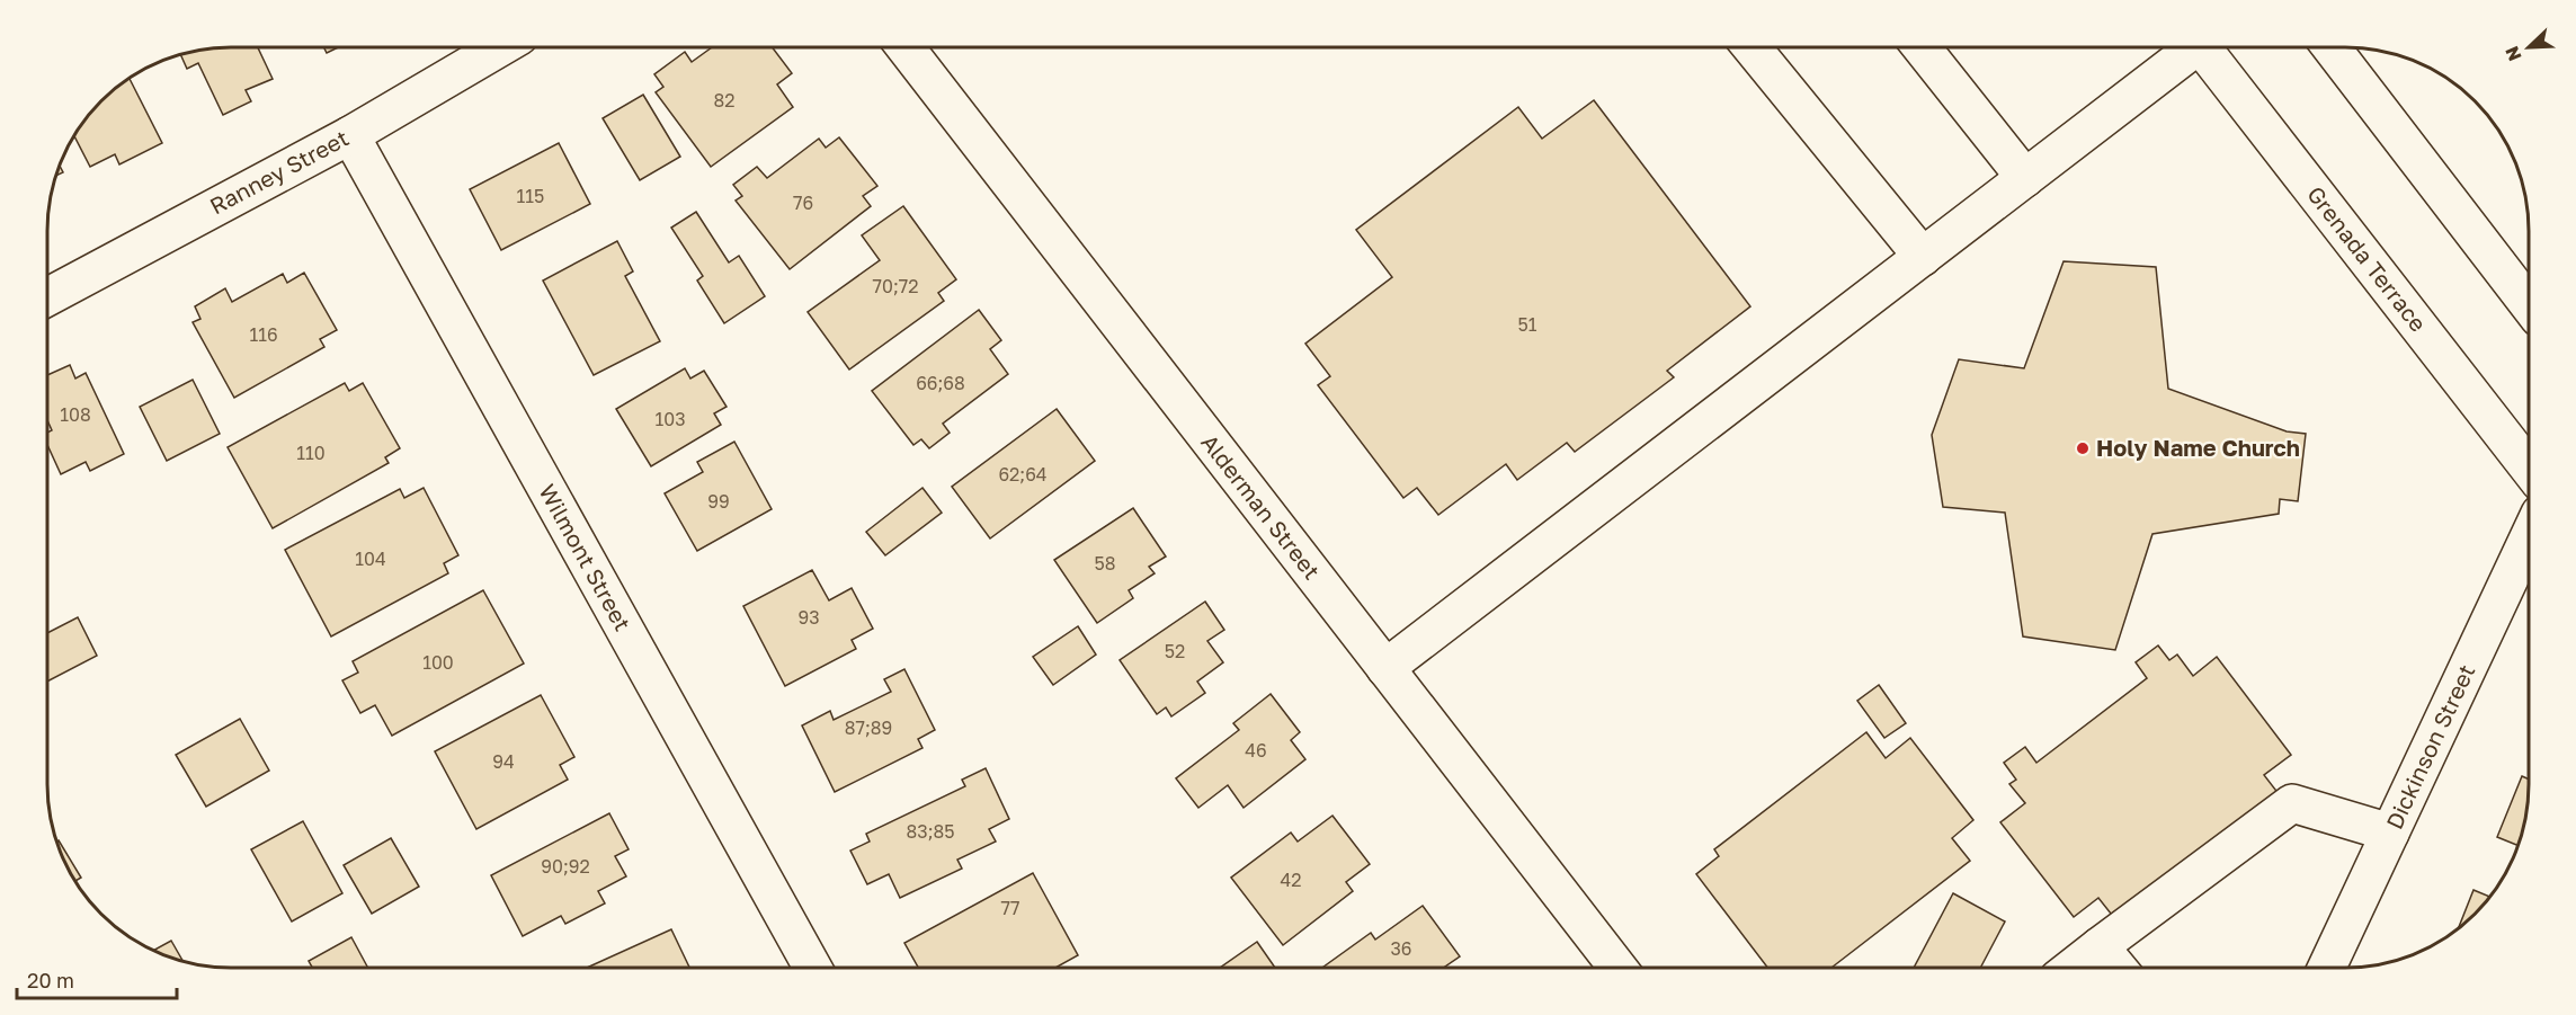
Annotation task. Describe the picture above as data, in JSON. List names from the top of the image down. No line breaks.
{"streets":{"street":["Ranney Street","Grenada Terrace","Alderman Street","Wilmont Street","Dickinson Street"]},"crossings":[["Ranney Street","Wilmont Street"]],"places":["Holy Name Church"],"house_numbers":["82","115","76","70;72","51","116","66;68","108","103","110","62;64","99","104","58","93","52","100","87;89","46","94","83;85","90;92","42","77","36"],"scale_bar":"20 m","north":"bottom left"}
